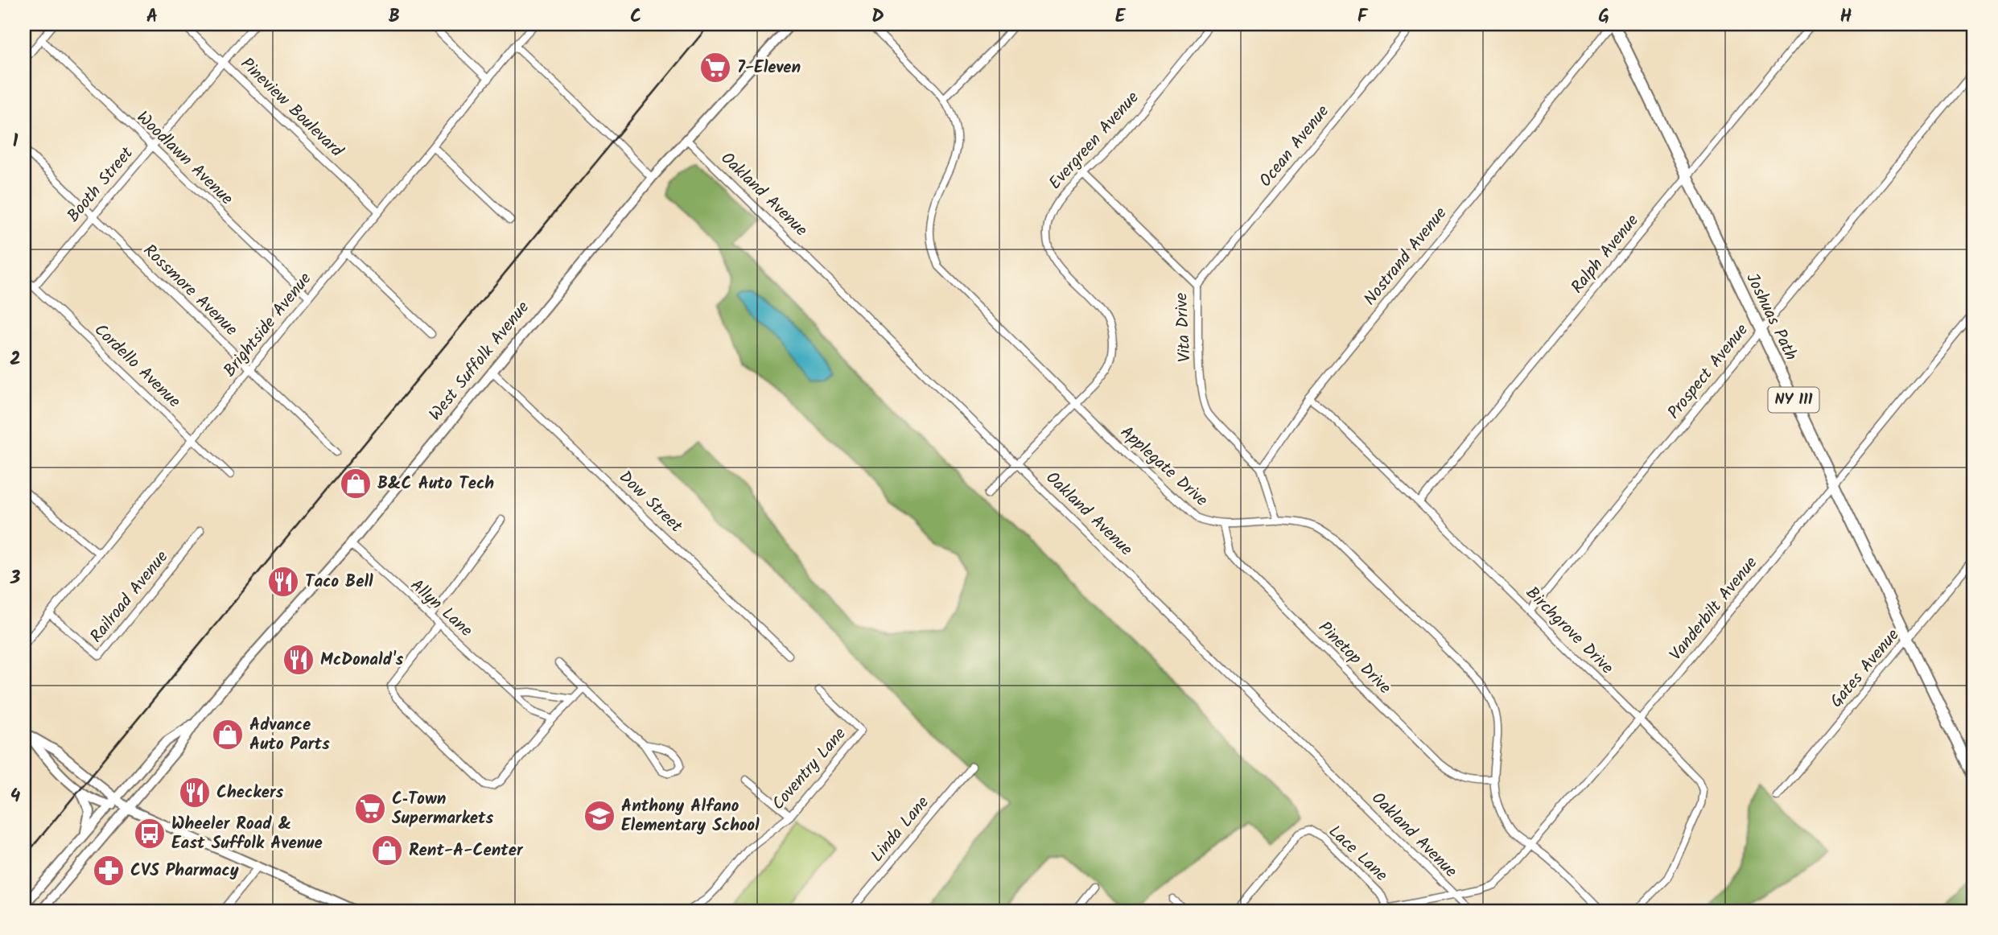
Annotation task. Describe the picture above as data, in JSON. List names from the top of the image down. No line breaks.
{"streets":{"main road":["Joshuas Path","West Suffolk Avenue","NY 111"],"street":["Pineview Boulevard","Evergreen Avenue","Ocean Avenue","Woodlawn Avenue","Booth Street","Oakland Avenue","Ralph Avenue","Nostrand Avenue","Rossmore Avenue","Brightside Avenue","Vita Drive","Cordello Avenue","Prospect Avenue","Applegate Drive","Dow Street","Railroad Avenue","Allyn Lane","Vanderbilt Avenue","Birchgrove Drive","Pinetop Drive","Gates Avenue","Coventry Lane","Linda Lane","Lace Lane"]},"crossings":[["Pineview Boulevard","Booth Street"],["Pineview Boulevard","Brightside Avenue"],["Evergreen Avenue","Oakland Avenue"],["Evergreen Avenue","Vita Drive"],["Evergreen Avenue","Applegate Drive"],["Ocean Avenue","Vita Drive"],["Woodlawn Avenue","Booth Street"],["Woodlawn Avenue","Brightside Avenue"],["Booth Street","Rossmore Avenue"],["Booth Street","Cordello Avenue"],["Oakland Avenue","West Suffolk Avenue"],["Oakland Avenue","Vanderbilt Avenue"],["Oakland Avenue","Lace Lane"],["Ralph Avenue","Joshuas Path"],["Ralph Avenue","Birchgrove Drive"],["Nostrand Avenue","Joshuas Path"],["Nostrand Avenue","Vita Drive"],["Nostrand Avenue","Birchgrove Drive"],["Rossmore Avenue","Brightside Avenue"],["Joshuas Path","Prospect Avenue"],["Joshuas Path","Vanderbilt Avenue"],["Joshuas Path","Gates Avenue"],["Brightside Avenue","Cordello Avenue"],["Brightside Avenue","Railroad Avenue"],["West Suffolk Avenue","Dow Street"],["West Suffolk Avenue","Allyn Lane"],["Prospect Avenue","Birchgrove Drive"],["Applegate Drive","Vanderbilt Avenue"],["Applegate Drive","Pinetop Drive"],["Vanderbilt Avenue","Birchgrove Drive"],["Vanderbilt Avenue","Lace Lane"]],"places":{"supermarket":["7-Eleven","C‑Town Supermarkets"],"shop":["B&C Auto Tech","Advance Auto Parts","Rent-A-Center"],"restaurant":["Taco Bell","McDonald's","Checkers"],"school or university":["Anthony Alfano Elementary School"],"bus stop":["Wheeler Road & East Suffolk Avenue"],"pharmacy":["CVS Pharmacy"]},"grid":{"columns":["A","B","C","D","E","F","G","H"],"rows":["1","2","3","4"]}}
